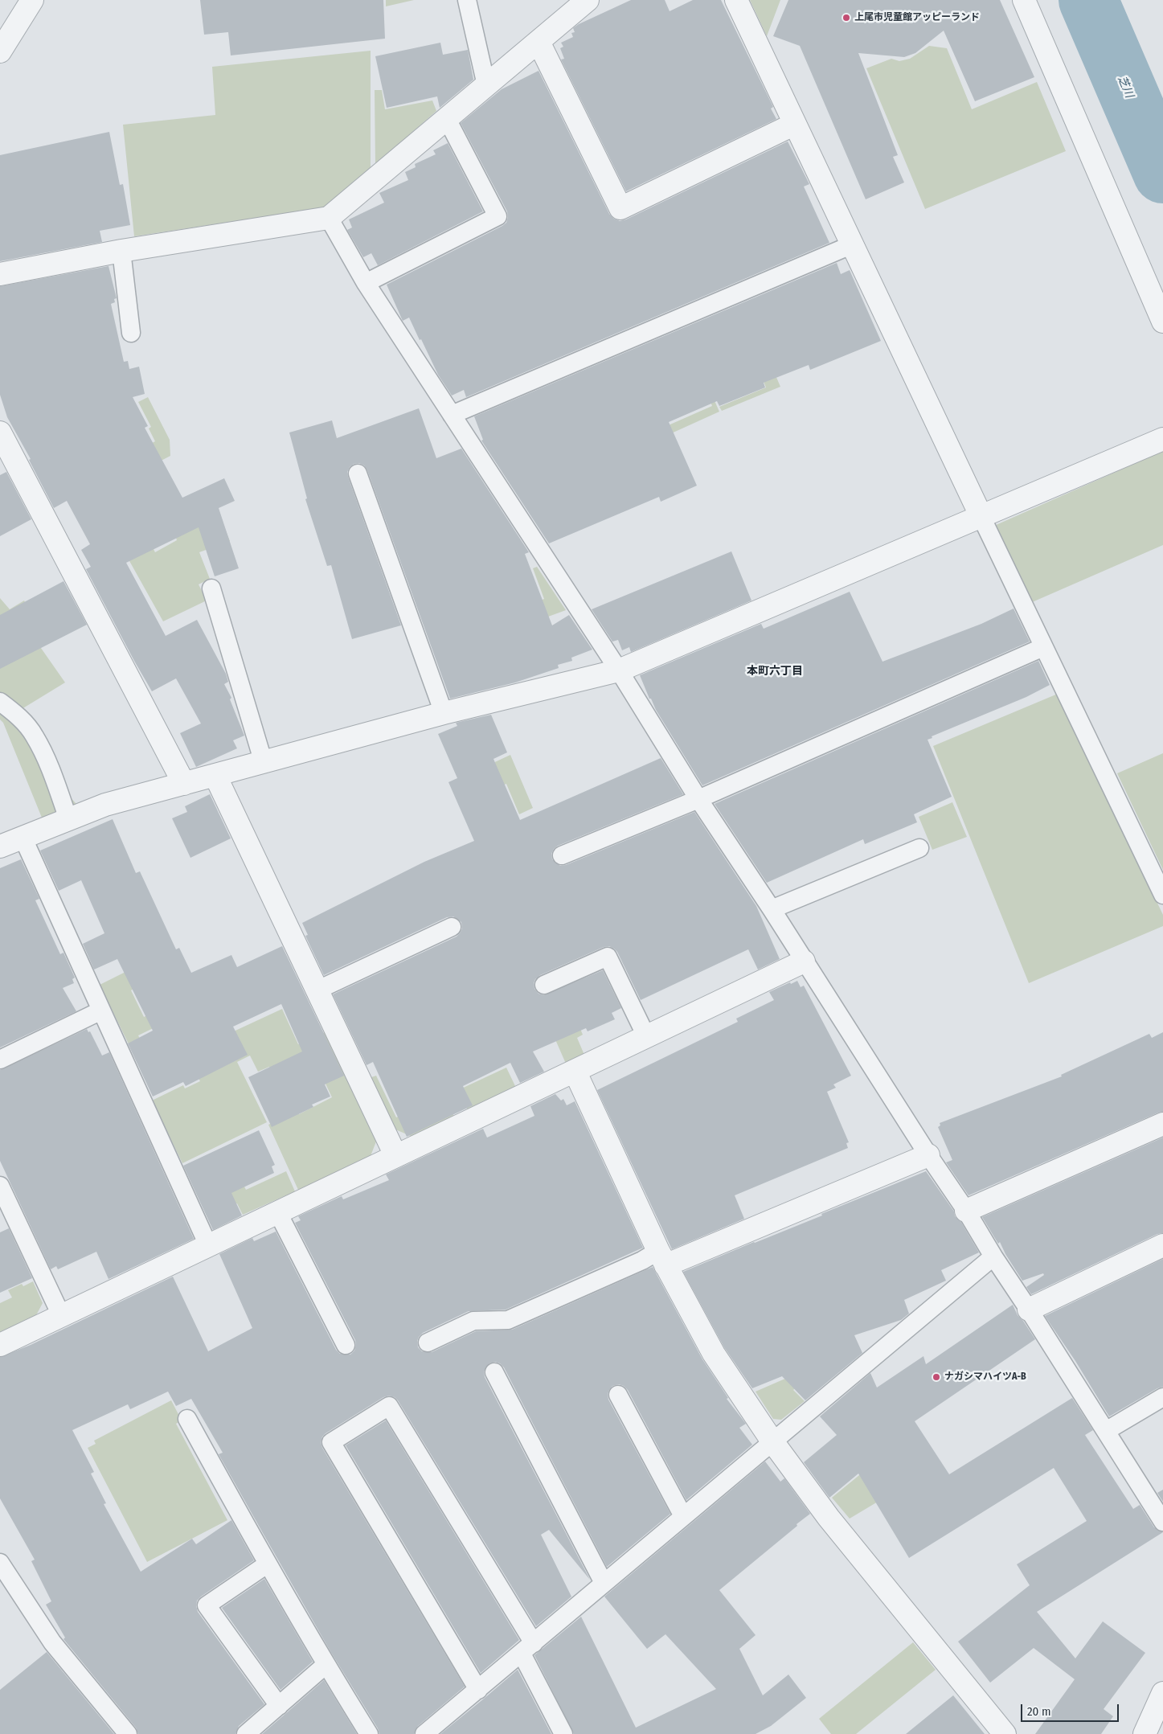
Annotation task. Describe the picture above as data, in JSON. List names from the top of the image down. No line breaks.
{"districts":["本町六丁目"],"water":["芝川"],"places":["上尾市児童館アッピーランド","ナガシマハイツA-B"],"scale_bar":"20 m"}
